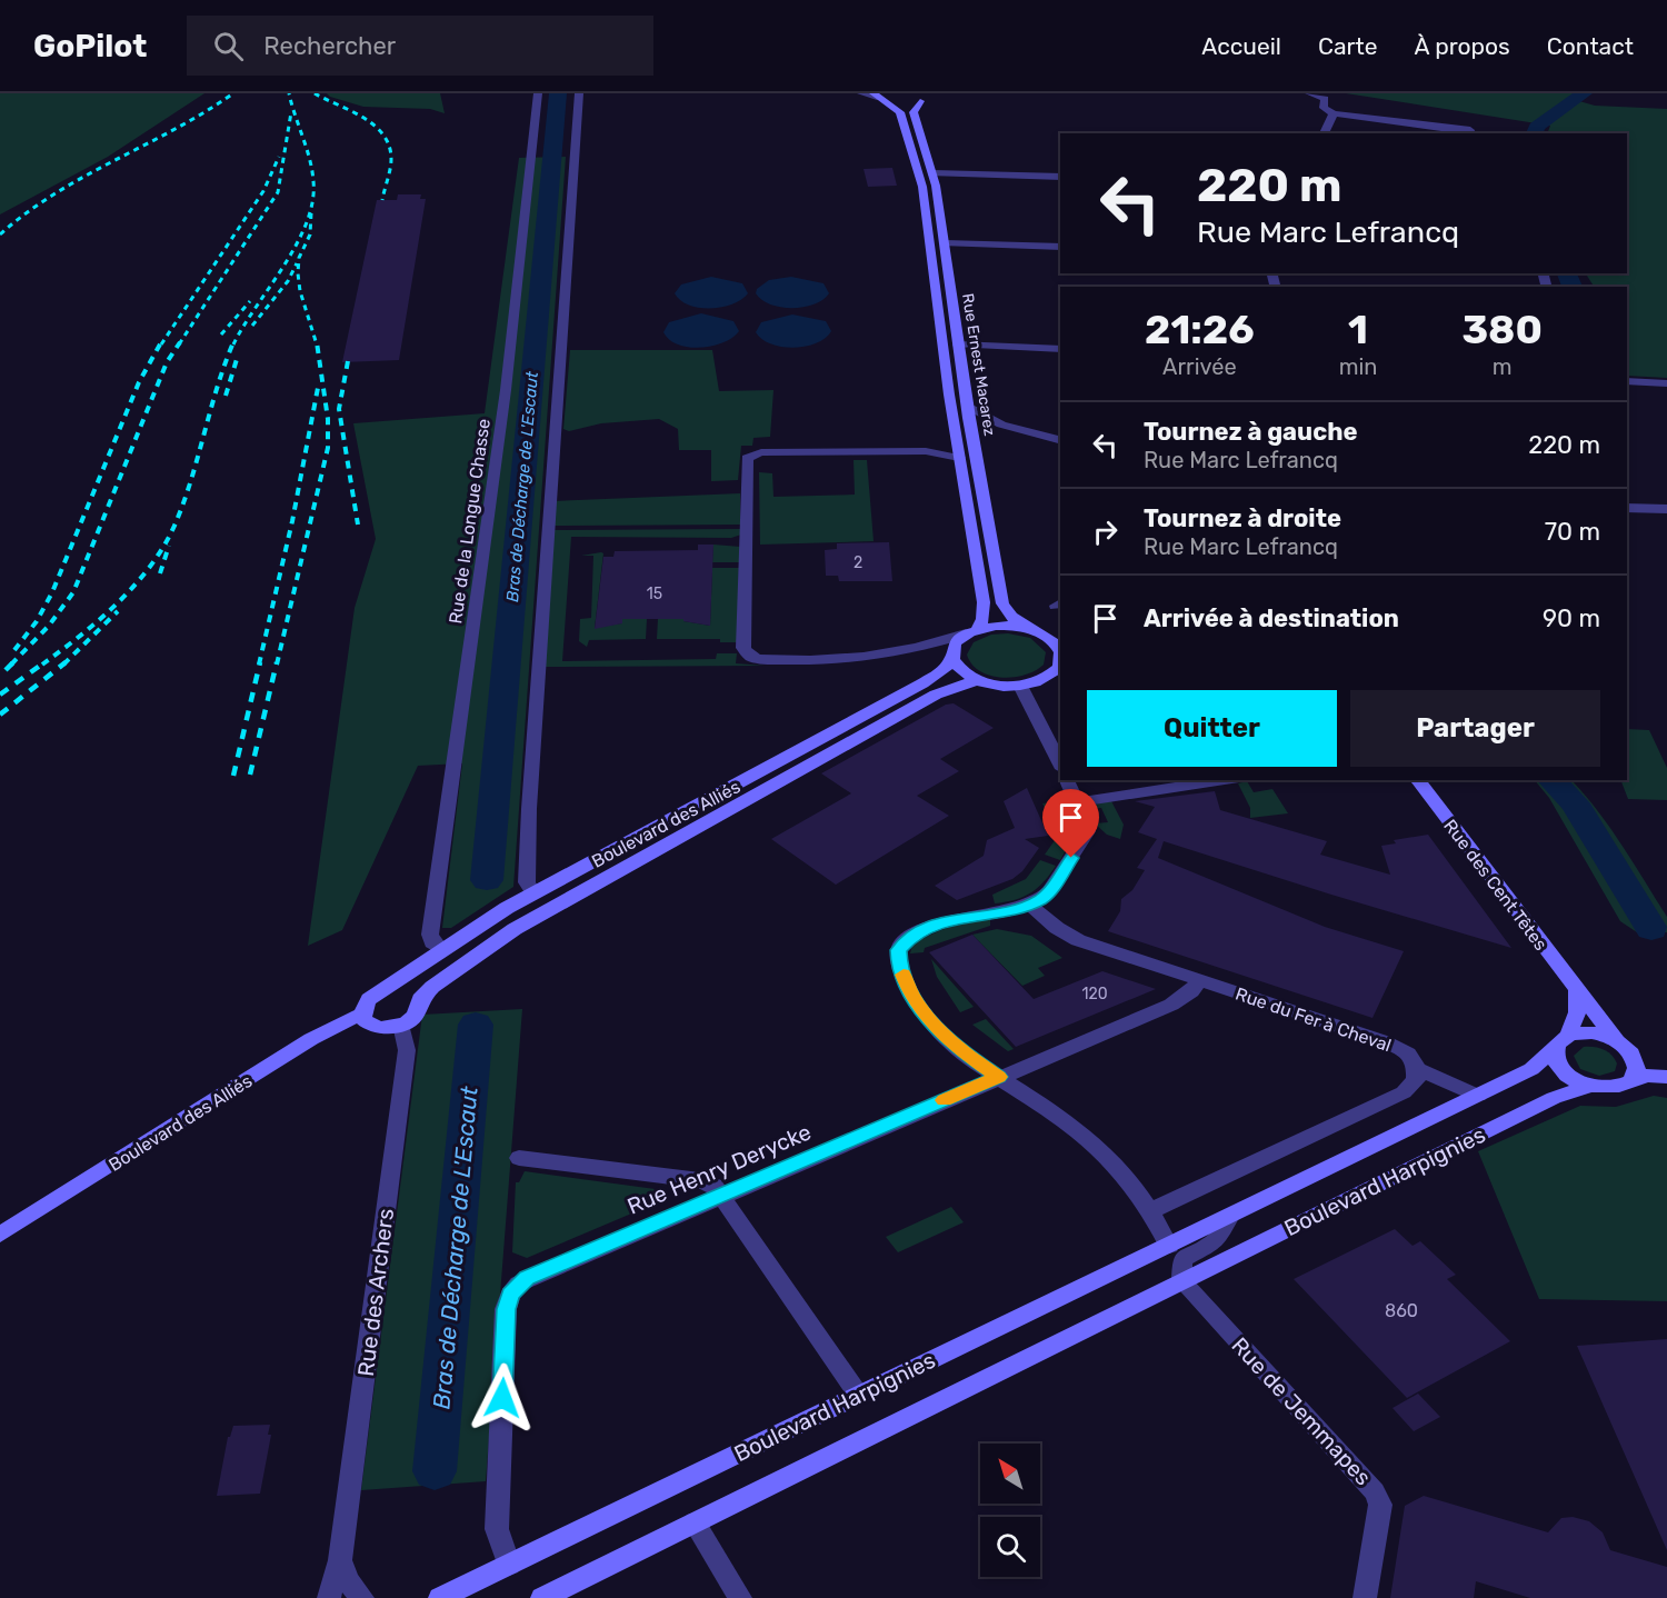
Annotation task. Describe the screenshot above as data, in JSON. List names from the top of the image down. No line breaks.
{"streets":{"main road":["Rue Ernest Macarez","Boulevard des Alliés","Rue des Cent Têtes","Boulevard Harpignies"],"street":["Rue de la Longue Chasse","Rue du Fer à Cheval","Rue Henry Derycke","Rue des Archers","Rue de Jemmapes"]},"crossings":[["Rue Ernest Macarez","Boulevard des Alliés"],["Rue de la Longue Chasse","Boulevard des Alliés"],["Boulevard des Alliés","Rue des Archers"],["Rue des Cent Têtes","Boulevard Harpignies"],["Rue du Fer à Cheval","Rue Henry Derycke"],["Rue du Fer à Cheval","Boulevard Harpignies"],["Rue Henry Derycke","Boulevard Harpignies"],["Boulevard Harpignies","Rue de Jemmapes"]],"water":["Bras de Décharge de L'Escaut"],"house_numbers":["2","15","120","860"],"north":"top left","page":{"header":"GoPilot","search":"Rechercher","nav":["Accueil","Carte","À propos","Contact"],"turn":["220 m","Rue Marc Lefrancq"],"eta":["21:26","Arrivée","1","min","380","m"],"list":[{"name":"Tournez à gauche","note":"Rue Marc Lefrancq","value":"220 m"},{"name":"Tournez à droite","note":"Rue Marc Lefrancq","value":"70 m"},{"name":"Arrivée à destination","value":"90 m"}],"buttons":["Quitter","Partager"]}}
